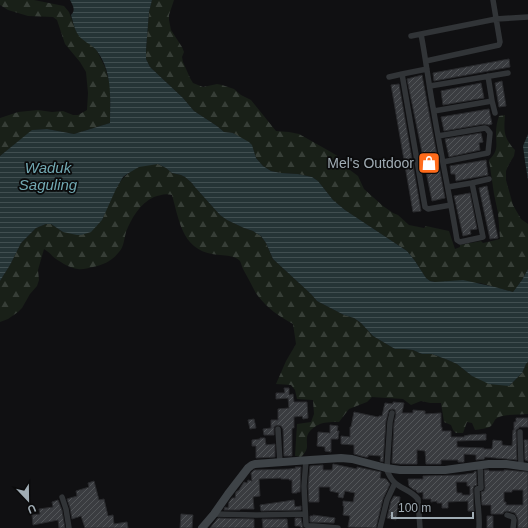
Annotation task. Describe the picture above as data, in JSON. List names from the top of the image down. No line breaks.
{"water":["Waduk Saguling"],"places":{"shop":["Mel's Outdoor"]},"scale_bar":"100 m","north":"bottom"}
